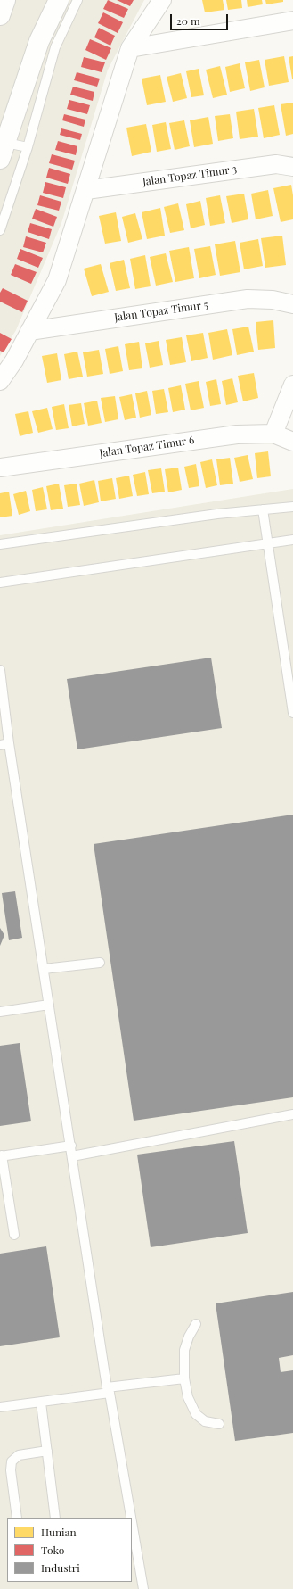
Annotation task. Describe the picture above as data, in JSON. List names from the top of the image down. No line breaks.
{"streets":{"street":["Jalan Topaz Timur 3","Jalan Topaz Timur 5","Jalan Topaz Timur 6"]},"legend":["Hunian","Toko","Industri"],"scale_bar":"20 m"}
